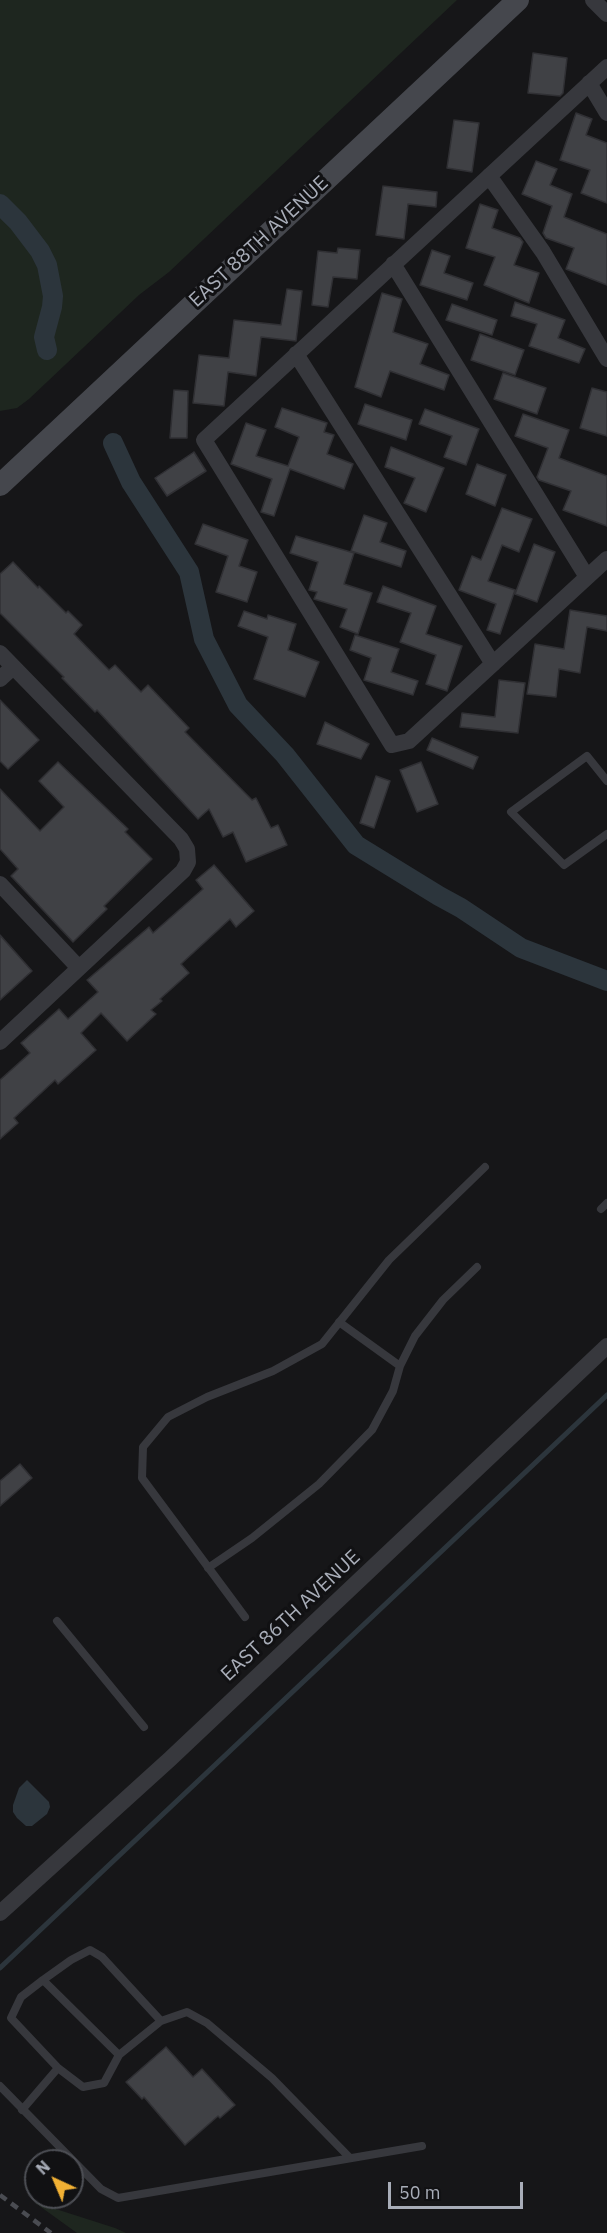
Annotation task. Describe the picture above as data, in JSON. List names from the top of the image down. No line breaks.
{"streets":{"main road":["EAST 88TH AVENUE"],"street":["EAST 86TH AVENUE"]},"scale_bar":"50 m","north":"top left"}
